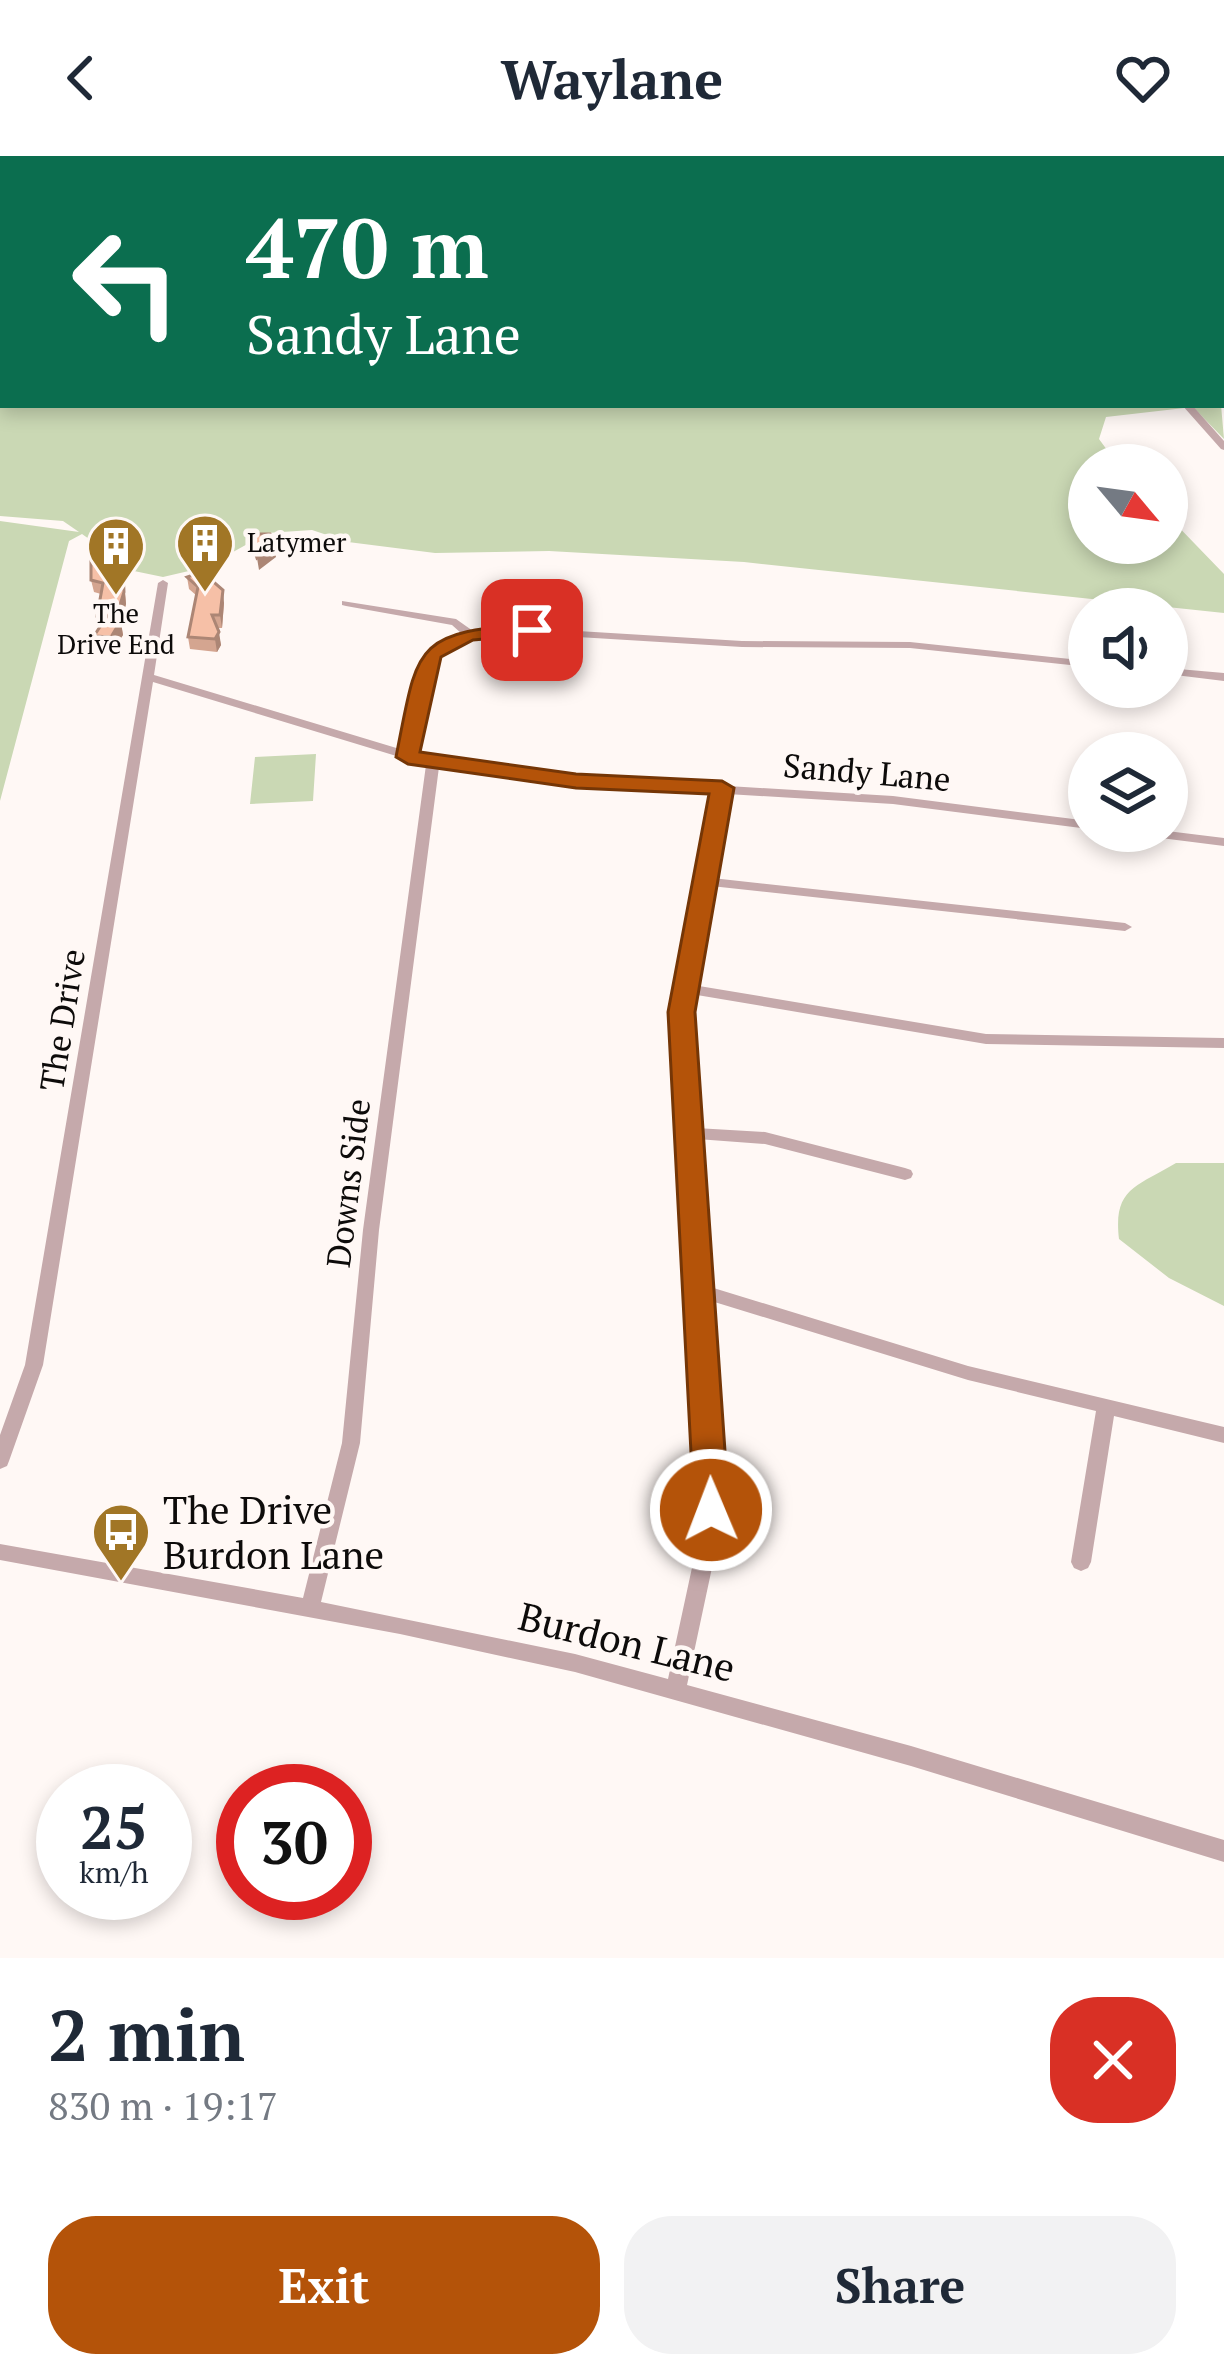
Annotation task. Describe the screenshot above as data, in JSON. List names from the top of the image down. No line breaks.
{"streets":{"street":["Sandy Lane","The Drive","Downs Side","Burdon Lane"]},"crossings":[["Sandy Lane","The Drive"],["Sandy Lane","Downs Side"],["Downs Side","Burdon Lane"]],"places":{"building":["Latymer","The Drive End"],"bus stop":["The Drive Burdon Lane"]},"north":"bottom right","page":{"header":"Waylane","turn":["470 m","Sandy Lane"],"speed":"25 km/h","limit":"30","heading":["2 min","830 m · 19:17"],"buttons":["Exit","Share"]}}
